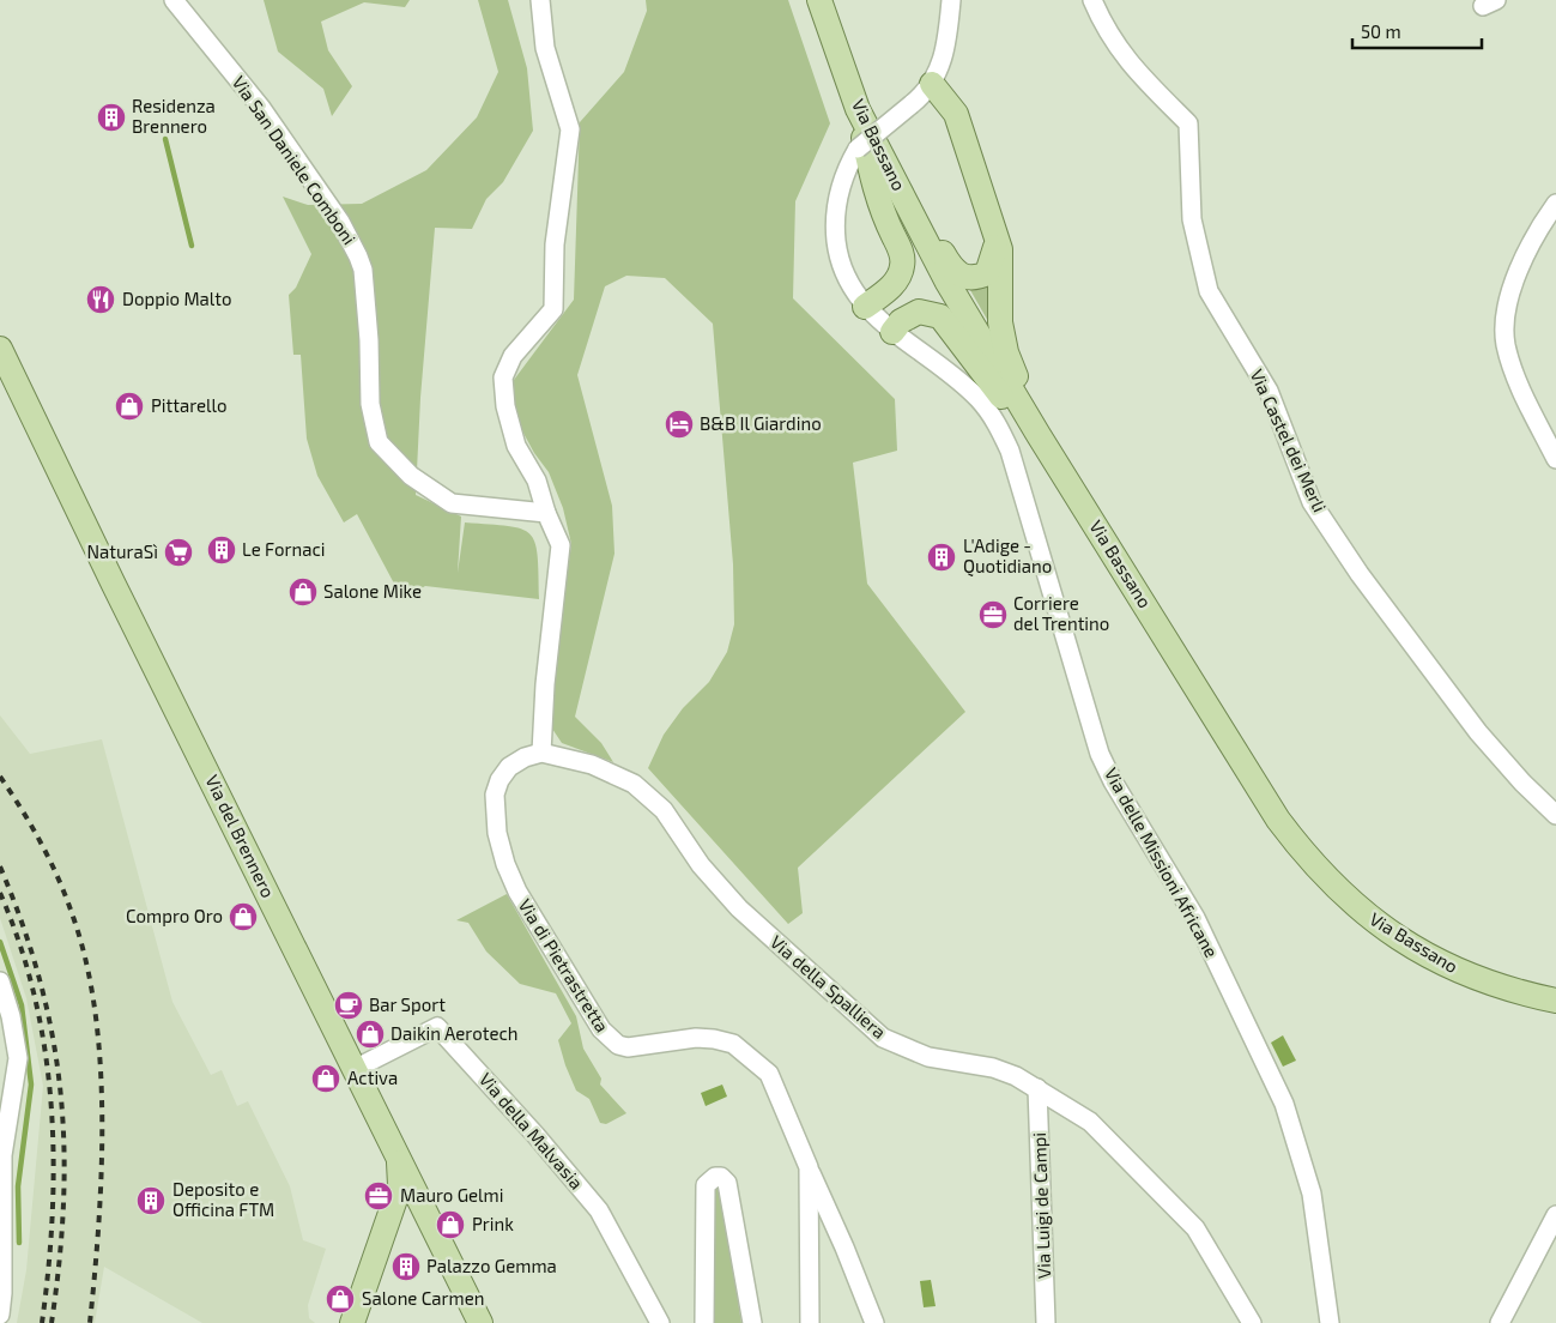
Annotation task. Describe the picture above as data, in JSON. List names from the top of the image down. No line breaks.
{"streets":{"main road":["Via Bassano","Via del Brennero"],"street":["Via San Daniele Comboni","Via Castel dei Merli","Via delle Missioni Africane","Via di Pietrastretta","Via della Spalliera","Via della Malvasia","Via Luigi de Campi"]},"crossings":[["Via del Brennero","Via della Malvasia"],["Via di Pietrastretta","Via della Spalliera"],["Via della Spalliera","Via Luigi de Campi"]],"places":{"building":["Residenza Brennero","Le Fornaci","L'Adige - Quotidiano","Deposito e Officina FTM","Palazzo Gemma"],"restaurant":["Doppio Malto"],"shop":["Pittarello","Salone Mike","Compro Oro","Daikin Aerotech","Activa","Prink","Salone Carmen"],"hotel":["B&B Il Giardino"],"supermarket":["NaturaSì"],"office":["Corriere del Trentino","Mauro Gelmi"],"cafe":["Bar Sport"]},"scale_bar":"50 m"}
